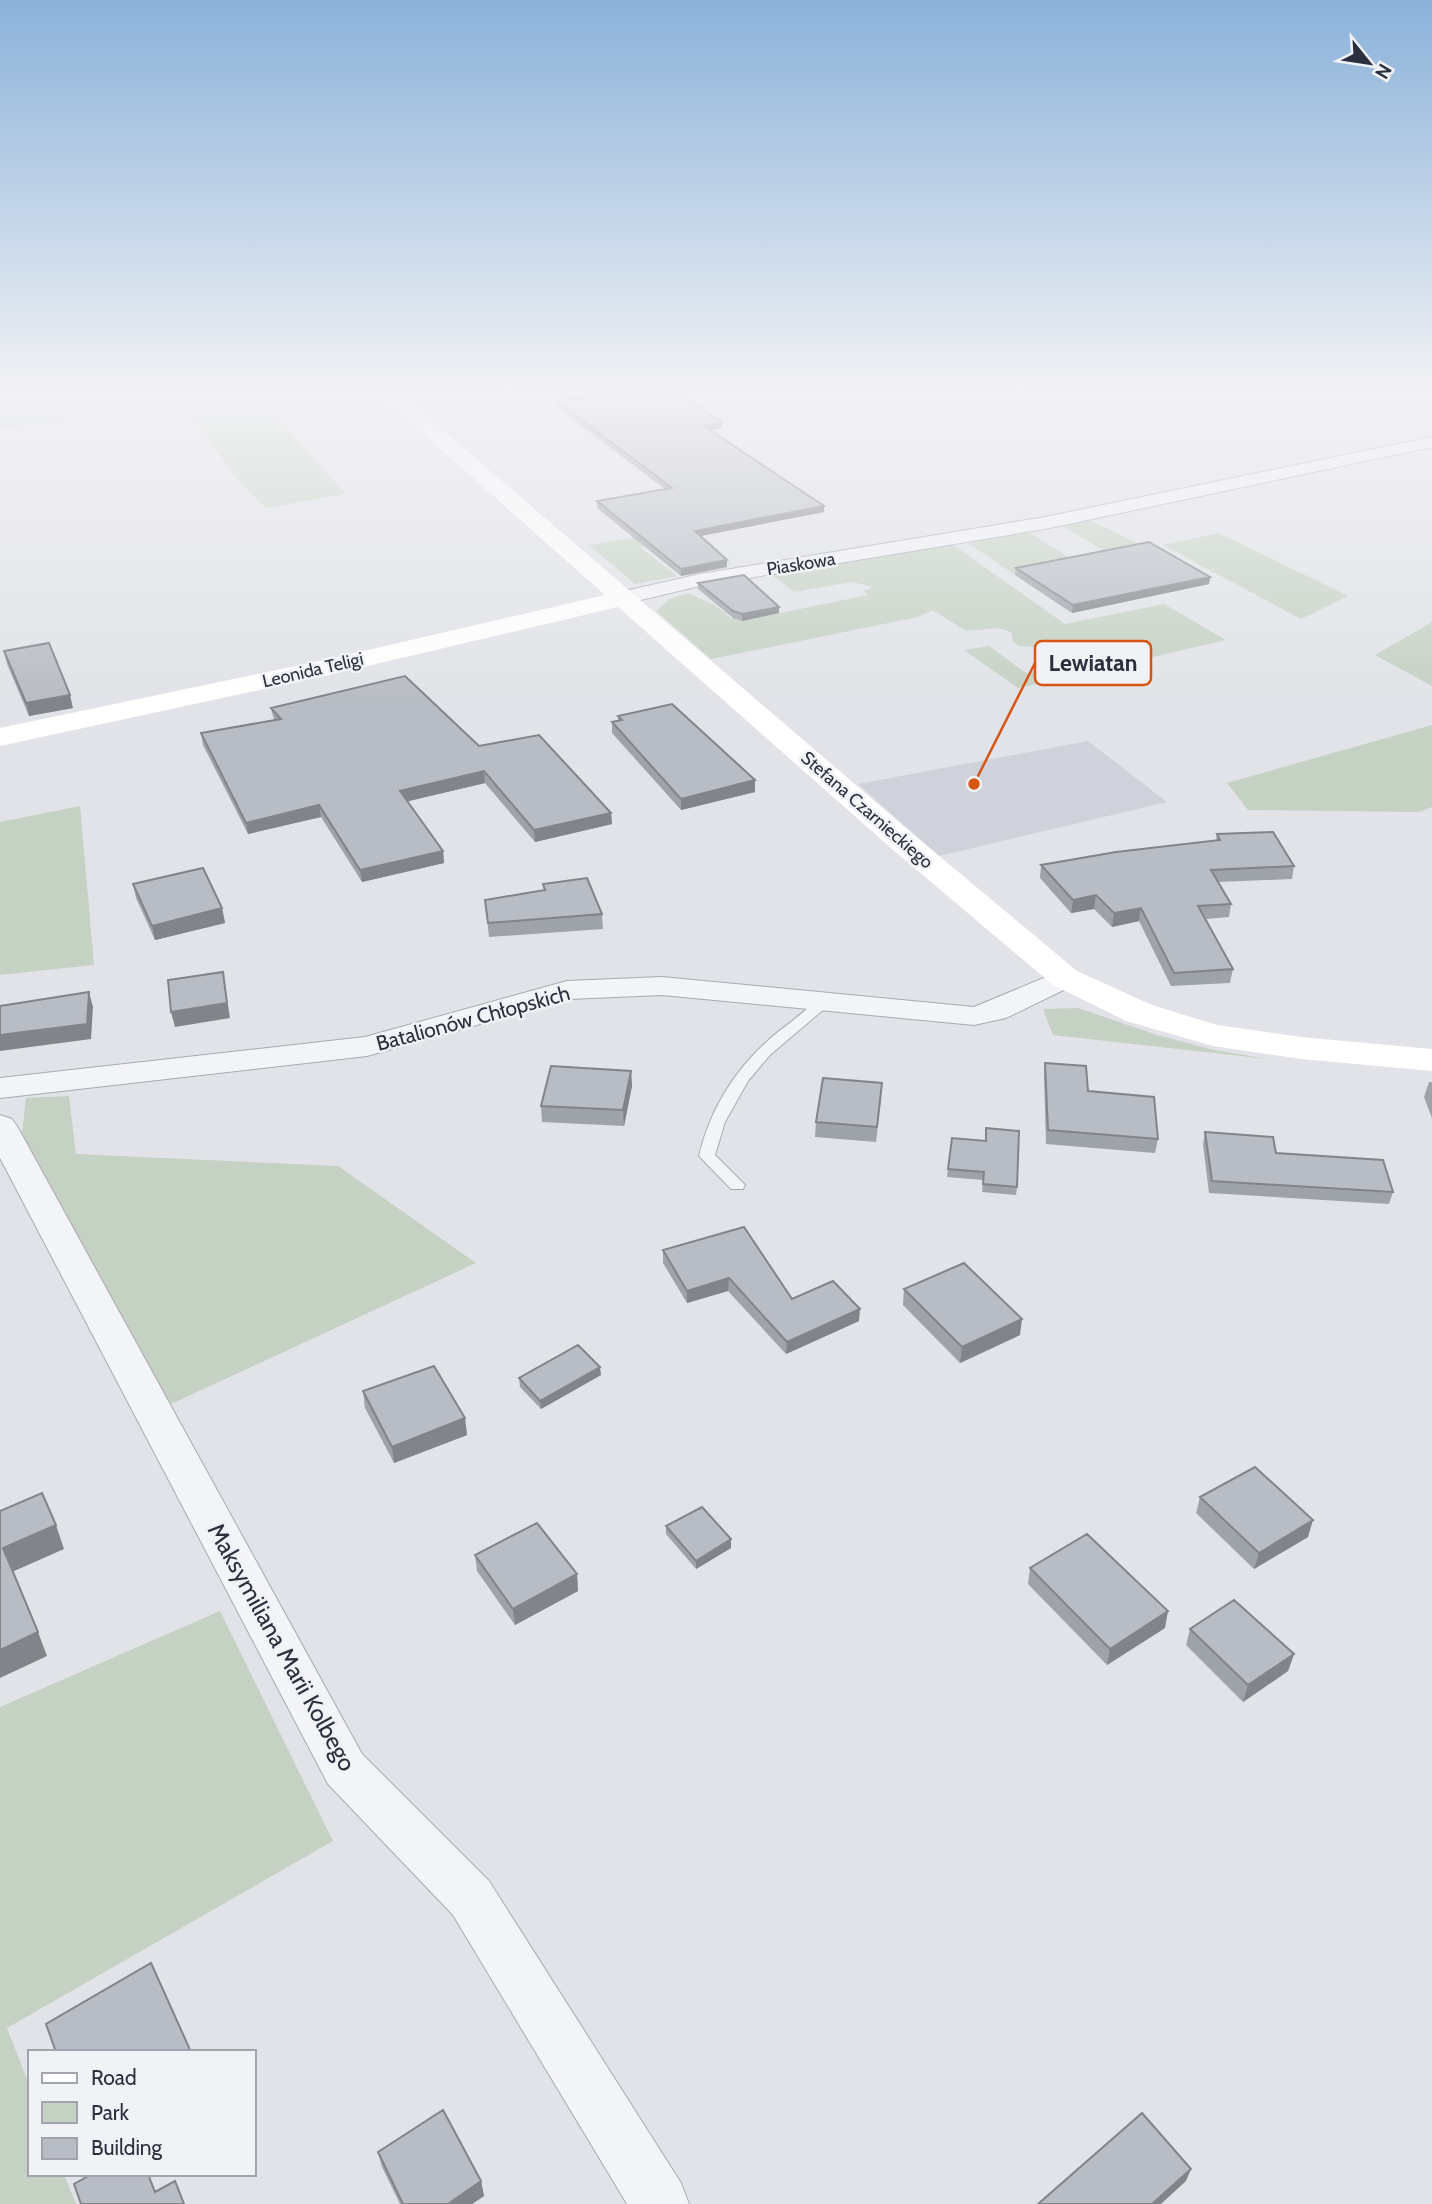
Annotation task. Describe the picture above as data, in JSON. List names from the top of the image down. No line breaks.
{"streets":{"street":["Piaskowa","Leonida Teligi","Stefana Czarnieckiego","Batalionów Chłopskich","Maksymiliana Marii Kolbego"]},"crossings":[["Piaskowa","Leonida Teligi"],["Piaskowa","Stefana Czarnieckiego"],["Leonida Teligi","Stefana Czarnieckiego"],["Stefana Czarnieckiego","Batalionów Chłopskich"]],"places":["Lewiatan"],"legend":["Road","Park","Building"],"north":"bottom right"}
